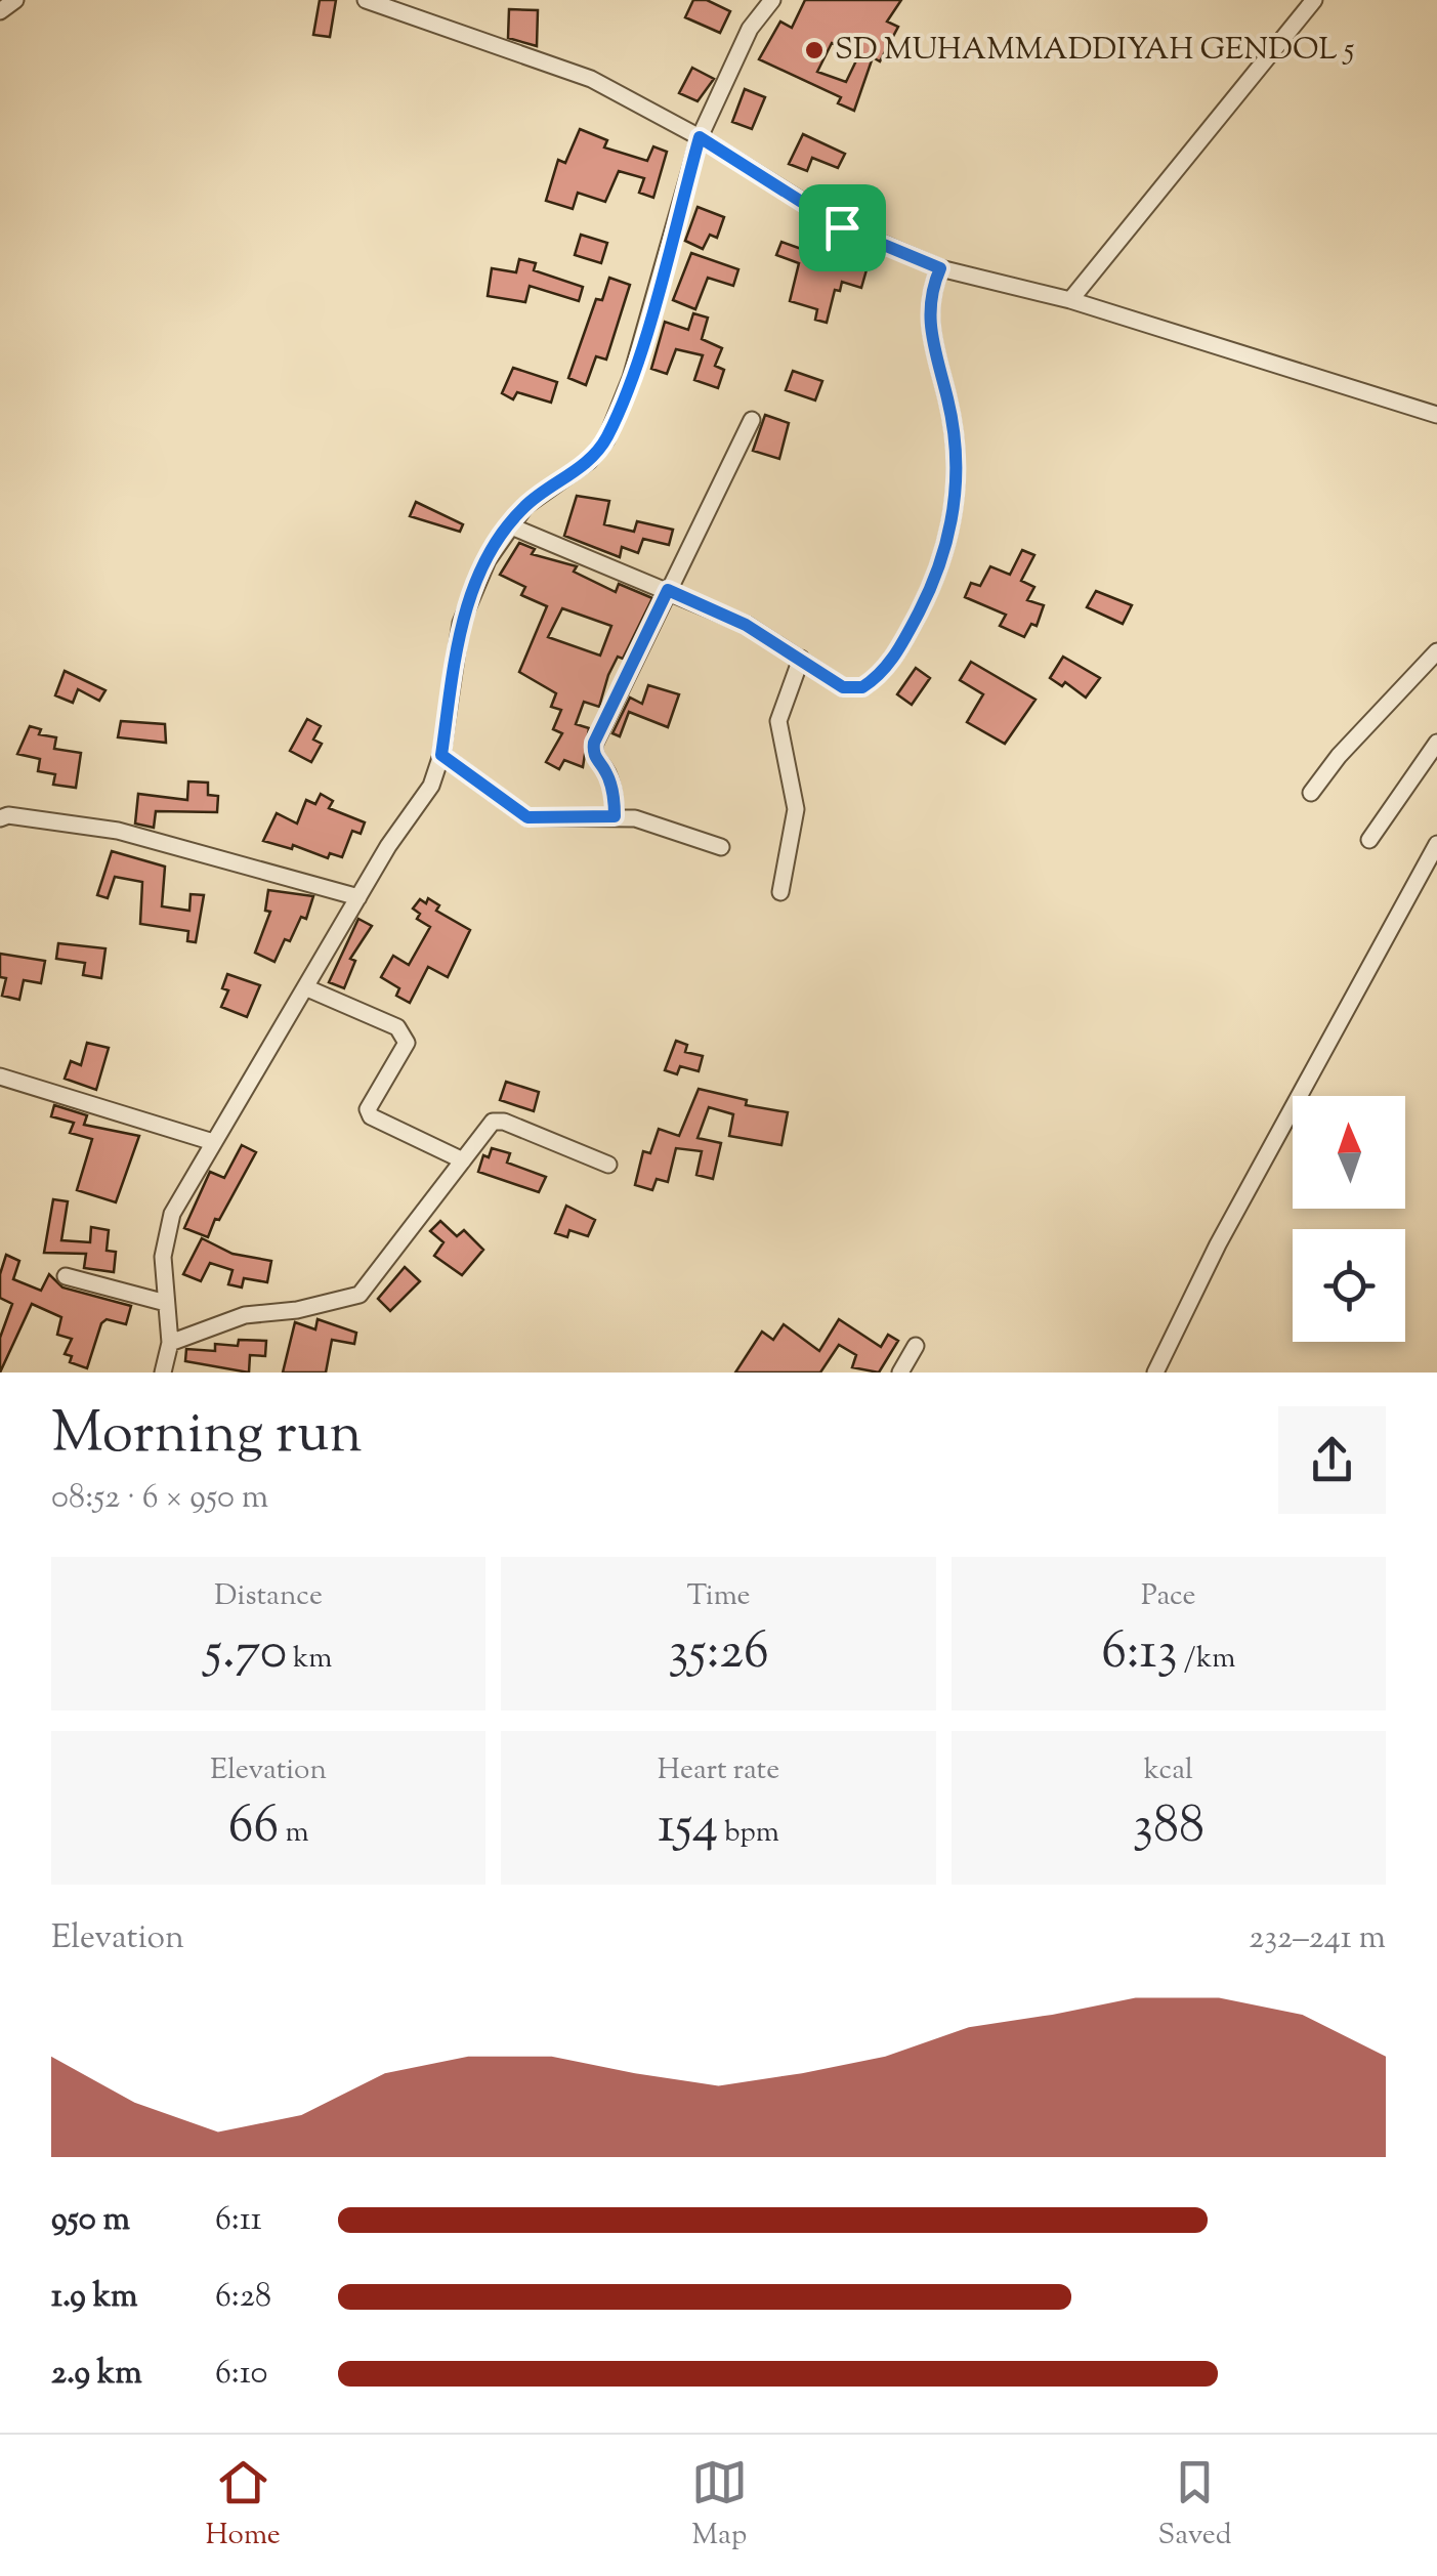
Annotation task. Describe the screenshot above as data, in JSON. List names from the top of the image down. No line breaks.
{"places":["SD MUHAMMADDIYAH GENDOL 5"],"north":"top","page":{"heading":["Morning run","08:52 · 6 × 950 m"],"stats":[["Distance","5.70 km"],["Time","35:26"],["Pace","6:13 /km"],["Elevation","66 m"],["Heart rate","154 bpm"],["kcal","388"]],"chart":["Elevation","232–241 m"],"list":[{"name":"950 m","note":"6:11"},{"name":"1.9 km","note":"6:28"},{"name":"2.9 km","note":"6:10"}],"tabs":["Home","Map","Saved"]}}
